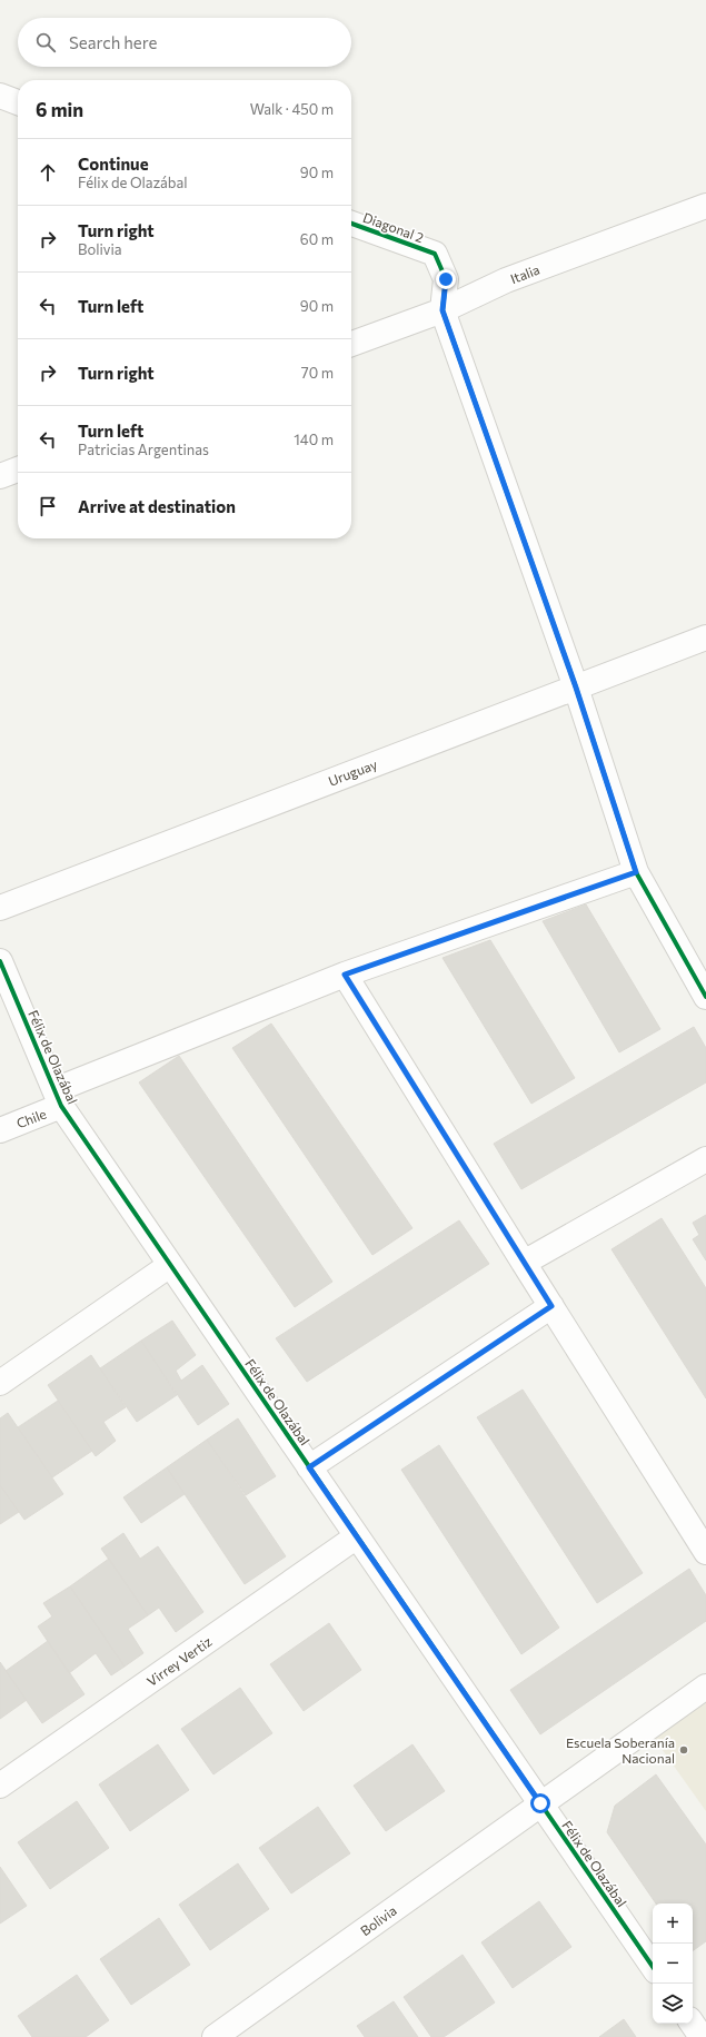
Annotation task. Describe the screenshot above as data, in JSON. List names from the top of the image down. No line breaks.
{"streets":{"street":["Diagonal 2","Italia","Uruguay","Félix de Olazábal","Chile","Virrey Vertiz","Bolivia"]},"crossings":[["Diagonal 2","Italia"],["Félix de Olazábal","Chile"],["Félix de Olazábal","Virrey Vertiz"],["Félix de Olazábal","Bolivia"]],"places":["Escuela Soberanía Nacional"],"page":{"search":"Search here","heading":["6 min","Walk · 450 m"],"list":[["Continue","Félix de Olazábal","90 m"],["Turn right","Bolivia","60 m"],["Turn left","90 m"],["Turn right","70 m"],["Turn left","Patricias Argentinas","140 m"],"Arrive at destination"],"map_buttons":["+","−"]}}
